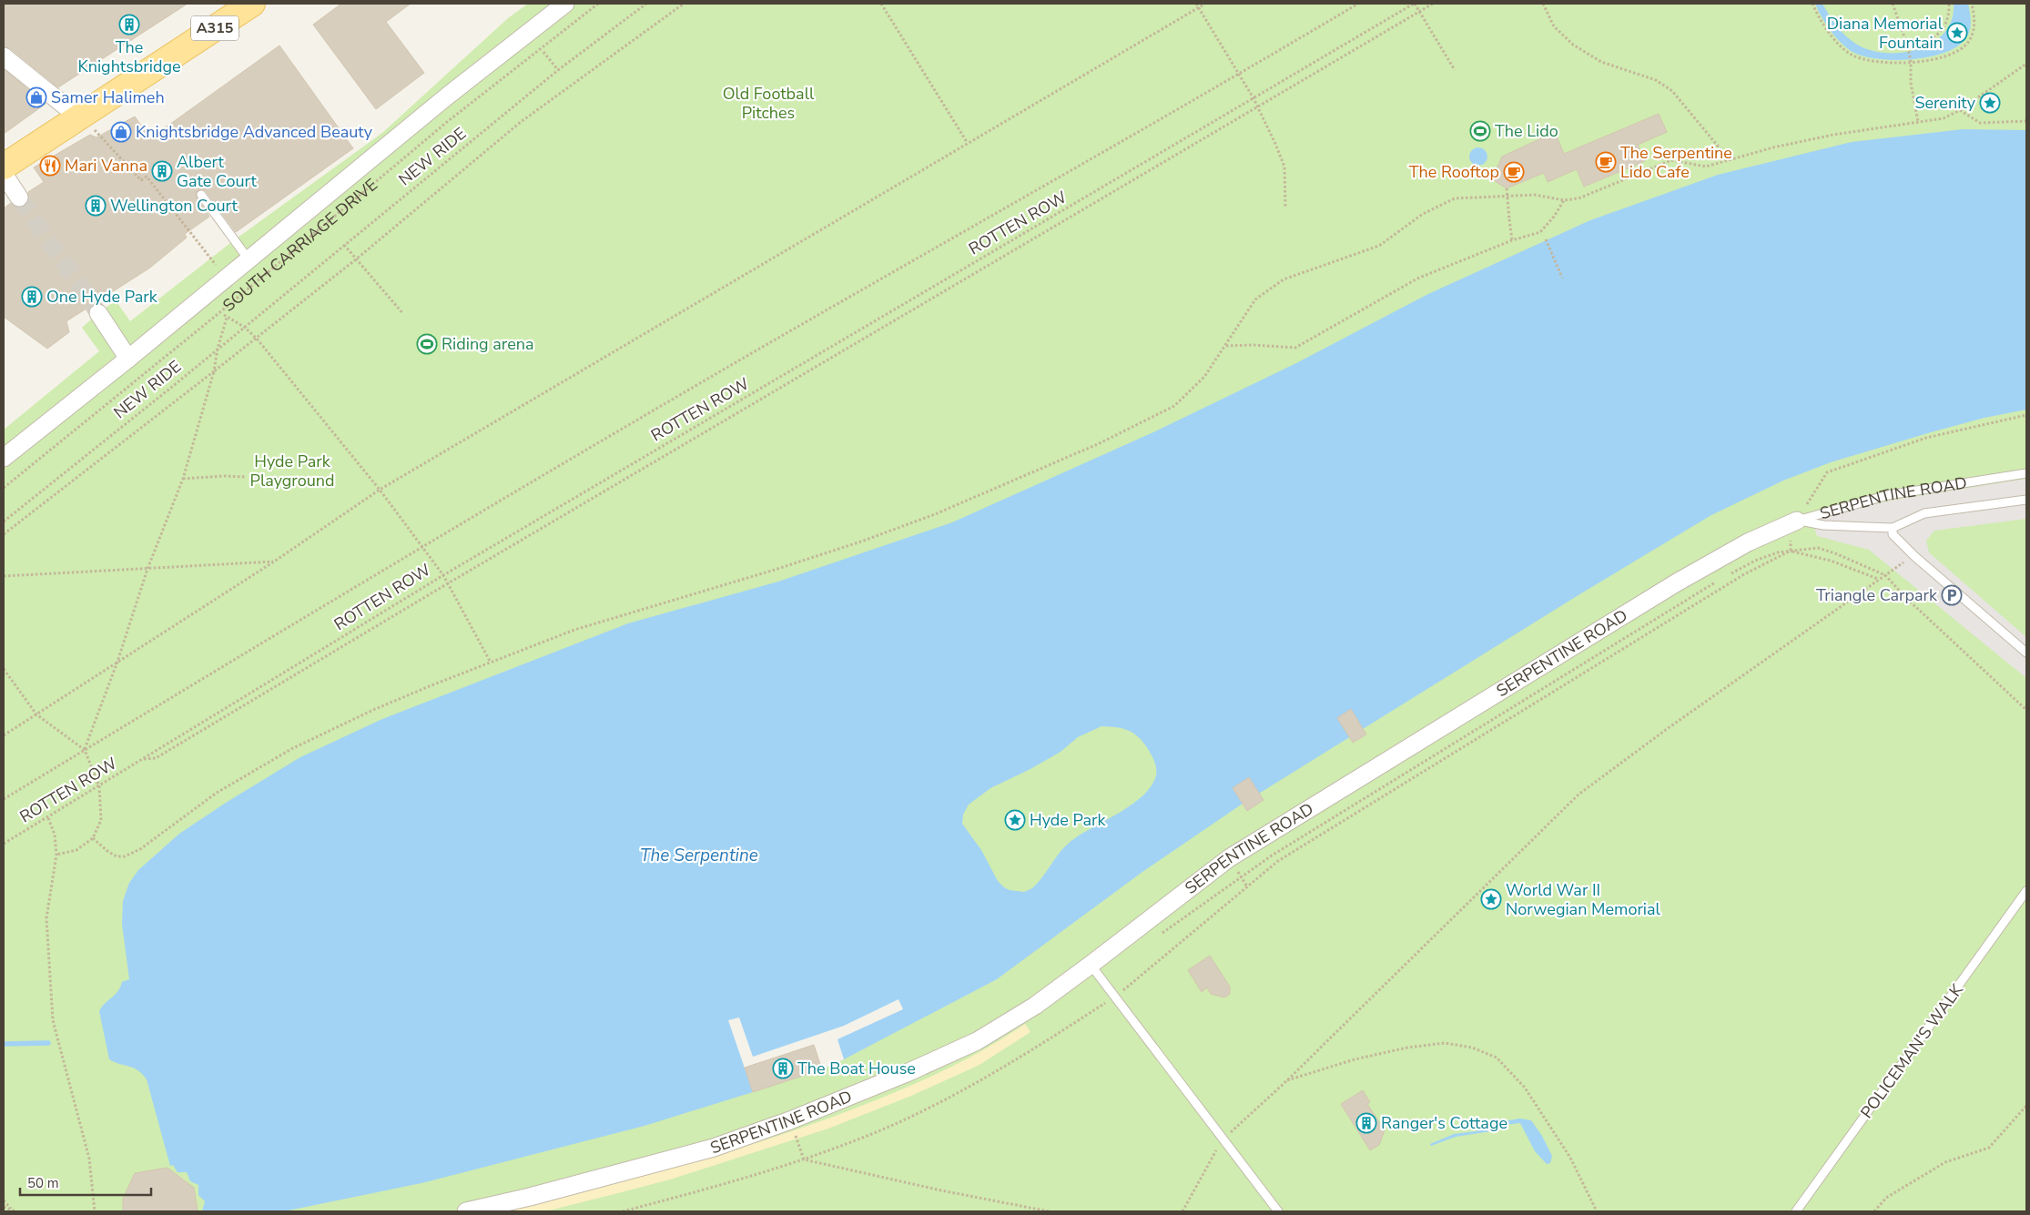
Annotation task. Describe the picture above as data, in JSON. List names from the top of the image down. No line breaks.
{"streets":{"main road":["A315"],"street":["SOUTH CARRIAGE DRIVE","SERPENTINE ROAD"],"lane":["POLICEMAN'S WALK"],"path":["NEW RIDE","ROTTEN ROW"]},"water":["The Serpentine"],"parks":["Old Football Pitches","Hyde Park Playground"],"places":{"building":["The Knightsbridge","Albert Gate Court","Wellington Court","One Hyde Park","The Boat House","Ranger's Cottage"],"place":["Diana Memorial Fountain","Serenity","Hyde Park","World War II Norwegian Memorial"],"shop":["Samer Halimeh","Knightsbridge Advanced Beauty"],"sports":["The Lido","Riding arena"],"cafe":["The Serpentine Lido Cafe","The Rooftop"],"restaurant":["Mari Vanna"],"parking":["Triangle Carpark"]},"scale_bar":"50 m"}
